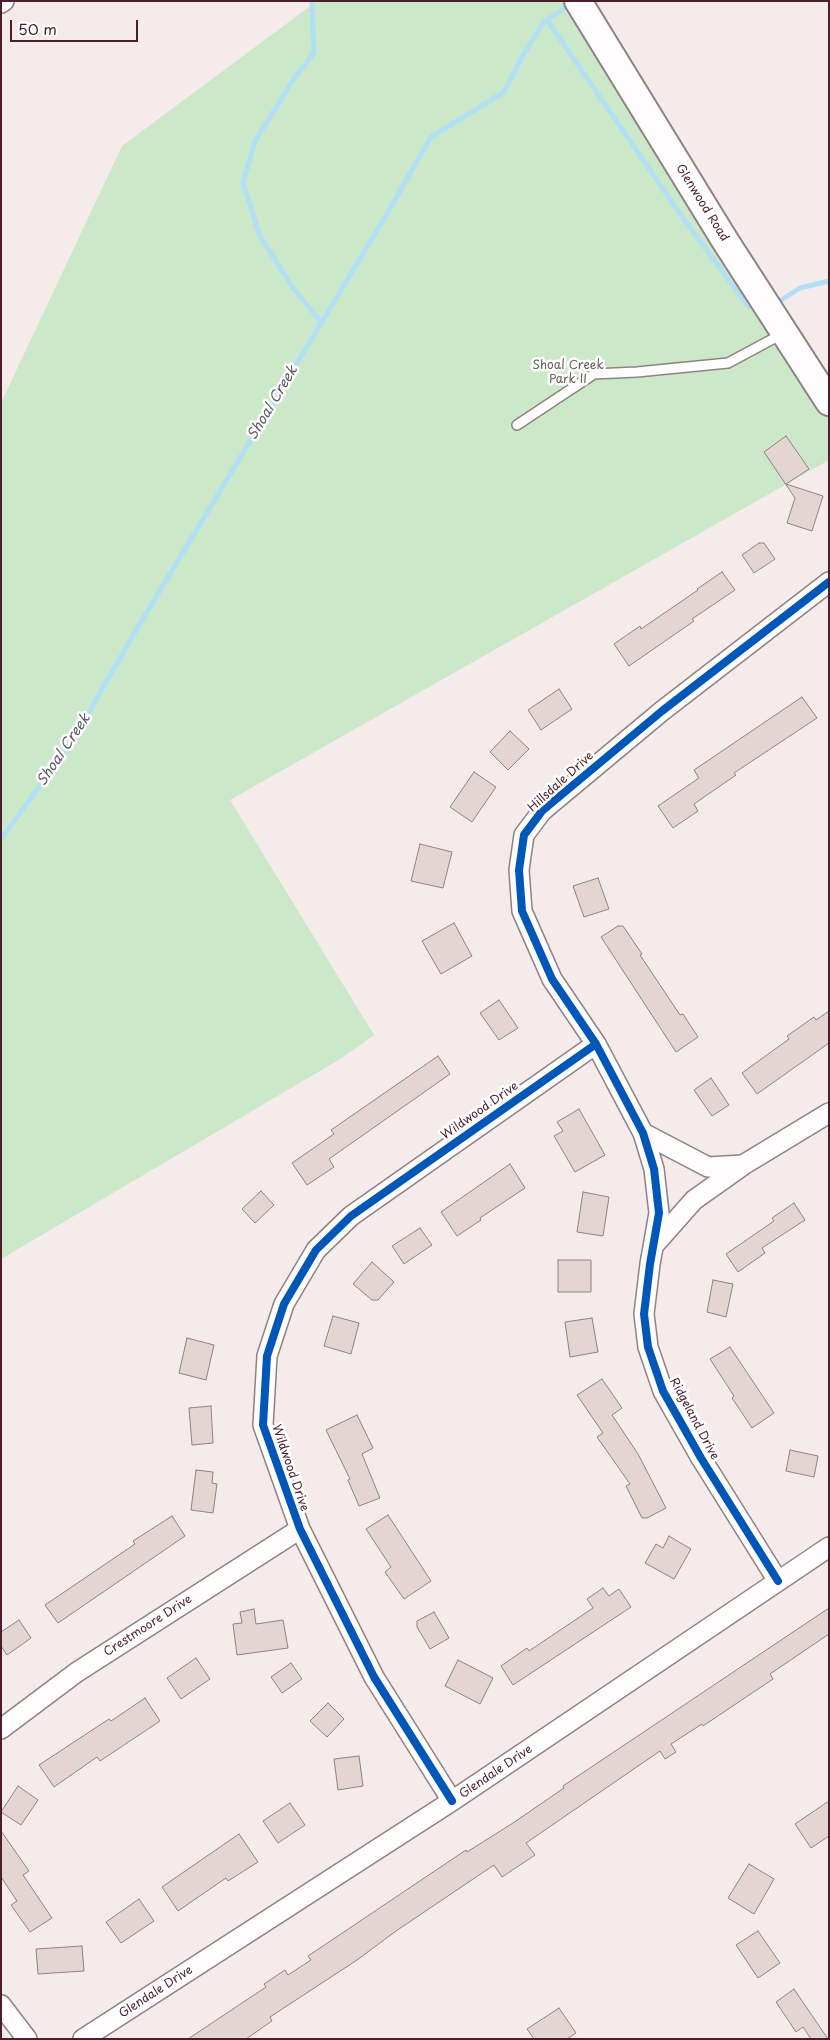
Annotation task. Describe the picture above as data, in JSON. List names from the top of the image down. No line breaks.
{"streets":{"main road":["Glenwood Road"],"street":["Hillsdale Drive","Wildwood Drive","Ridgeland Drive","Crestmoore Drive","Glendale Drive"]},"crossings":[["Hillsdale Drive","Wildwood Drive"],["Hillsdale Drive","Ridgeland Drive"],["Wildwood Drive","Crestmoore Drive"],["Wildwood Drive","Glendale Drive"],["Ridgeland Drive","Glendale Drive"]],"water":["Shoal Creek"],"parks":["Shoal Creek Park II"],"scale_bar":"50 m"}
